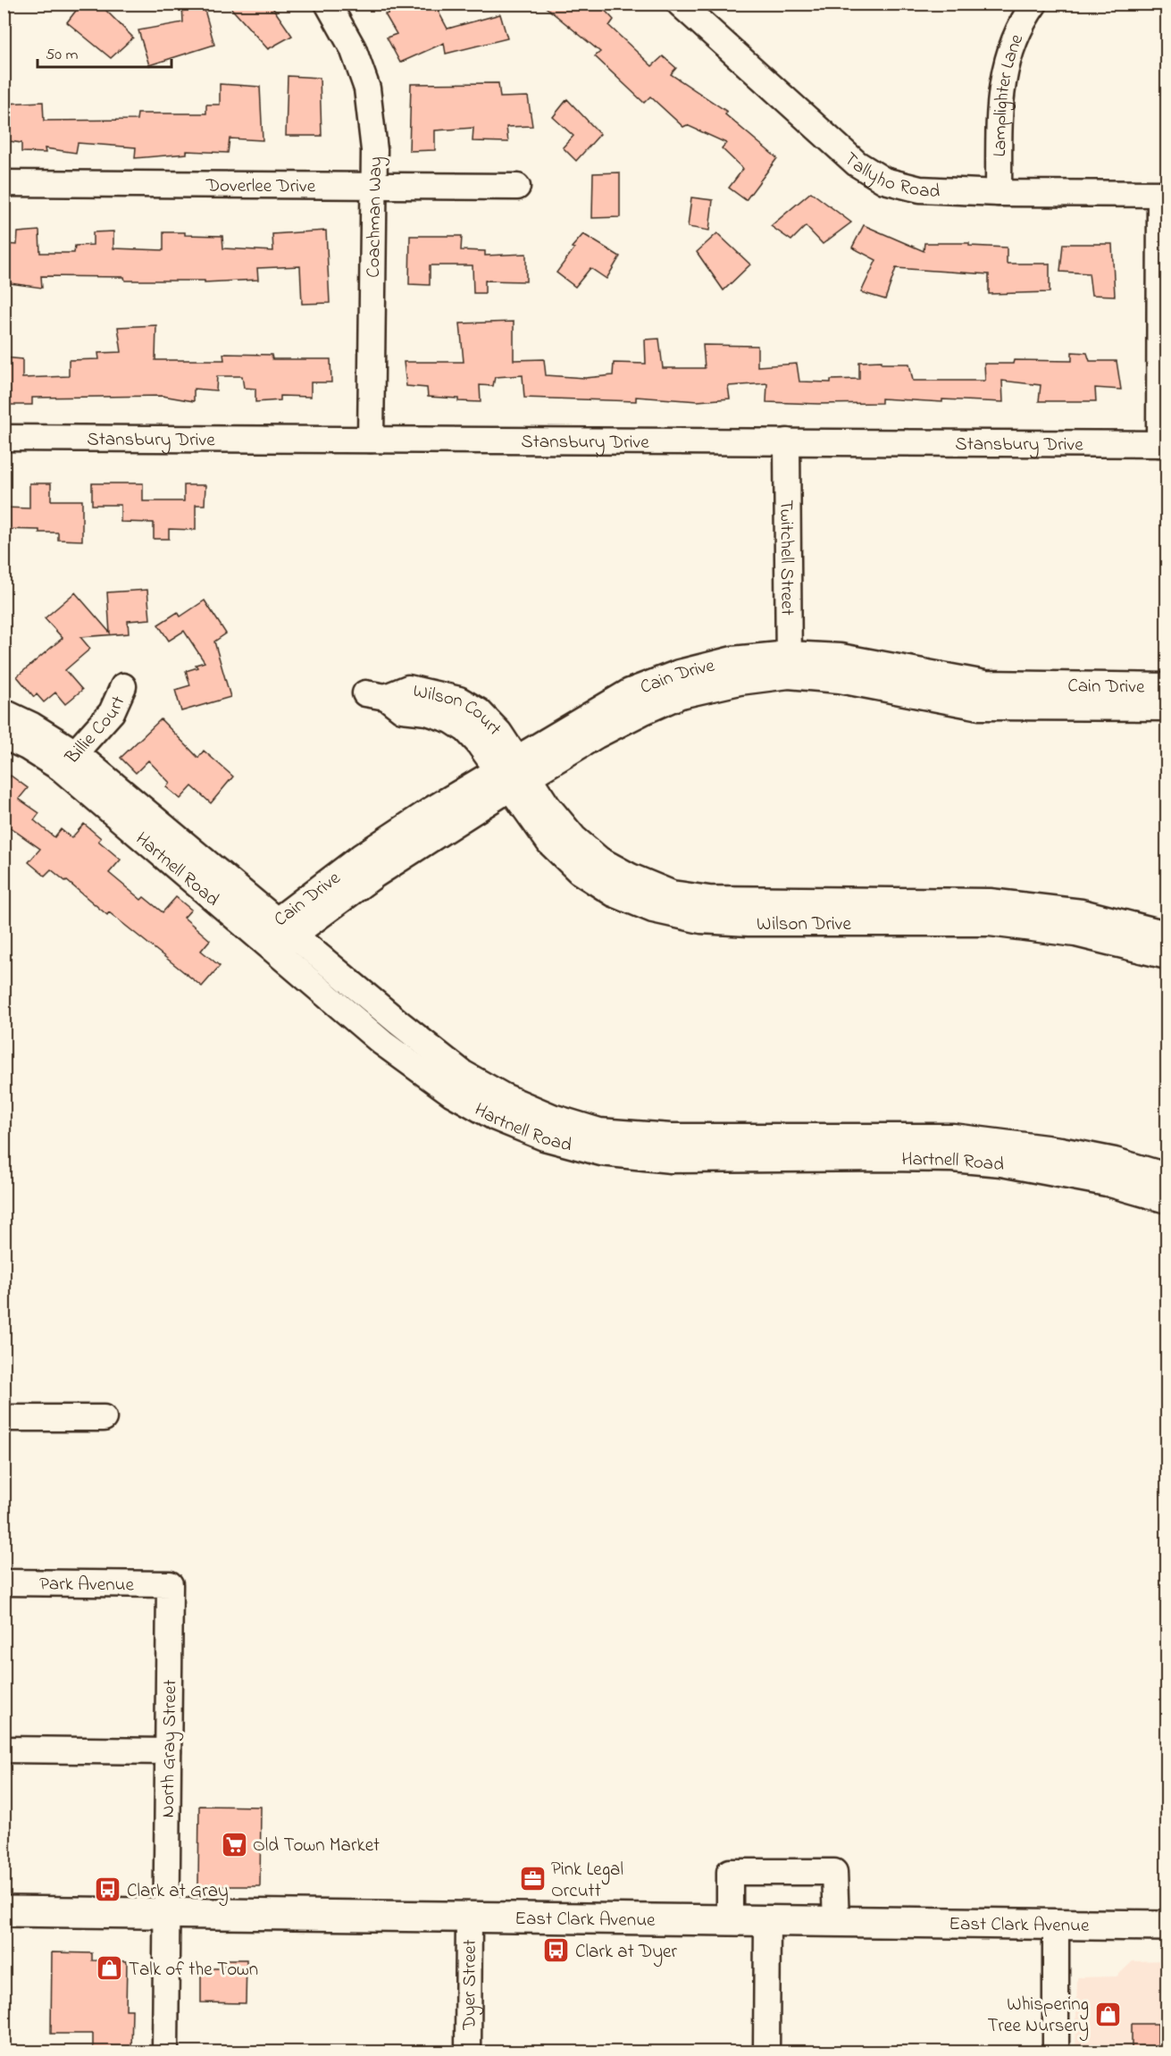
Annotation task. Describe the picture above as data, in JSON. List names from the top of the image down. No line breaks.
{"streets":{"main road":["East Clark Avenue"],"street":["Lamplighter Lane","Tallyho Road","Doverlee Drive","Coachman Way","Stansbury Drive","Twitchell Street","Cain Drive","Wilson Court","Billie Court","Hartnell Road","Wilson Drive","Park Avenue","North Gray Street","Dyer Street"]},"crossings":[["Lamplighter Lane","Tallyho Road"],["Doverlee Drive","Coachman Way"],["Coachman Way","Stansbury Drive"],["Stansbury Drive","Twitchell Street"],["Twitchell Street","Cain Drive"],["Cain Drive","Wilson Court"],["Cain Drive","Hartnell Road"],["Cain Drive","Wilson Drive"],["Wilson Court","Wilson Drive"],["Billie Court","Hartnell Road"],["Park Avenue","North Gray Street"],["North Gray Street","East Clark Avenue"],["East Clark Avenue","Dyer Street"]],"places":{"supermarket":["Old Town Market"],"office":["Pink Legal Orcutt"],"bus stop":["Clark at Gray","Clark at Dyer"],"shop":["Talk of the Town","Whispering Tree Nursery"]},"scale_bar":"50 m"}
